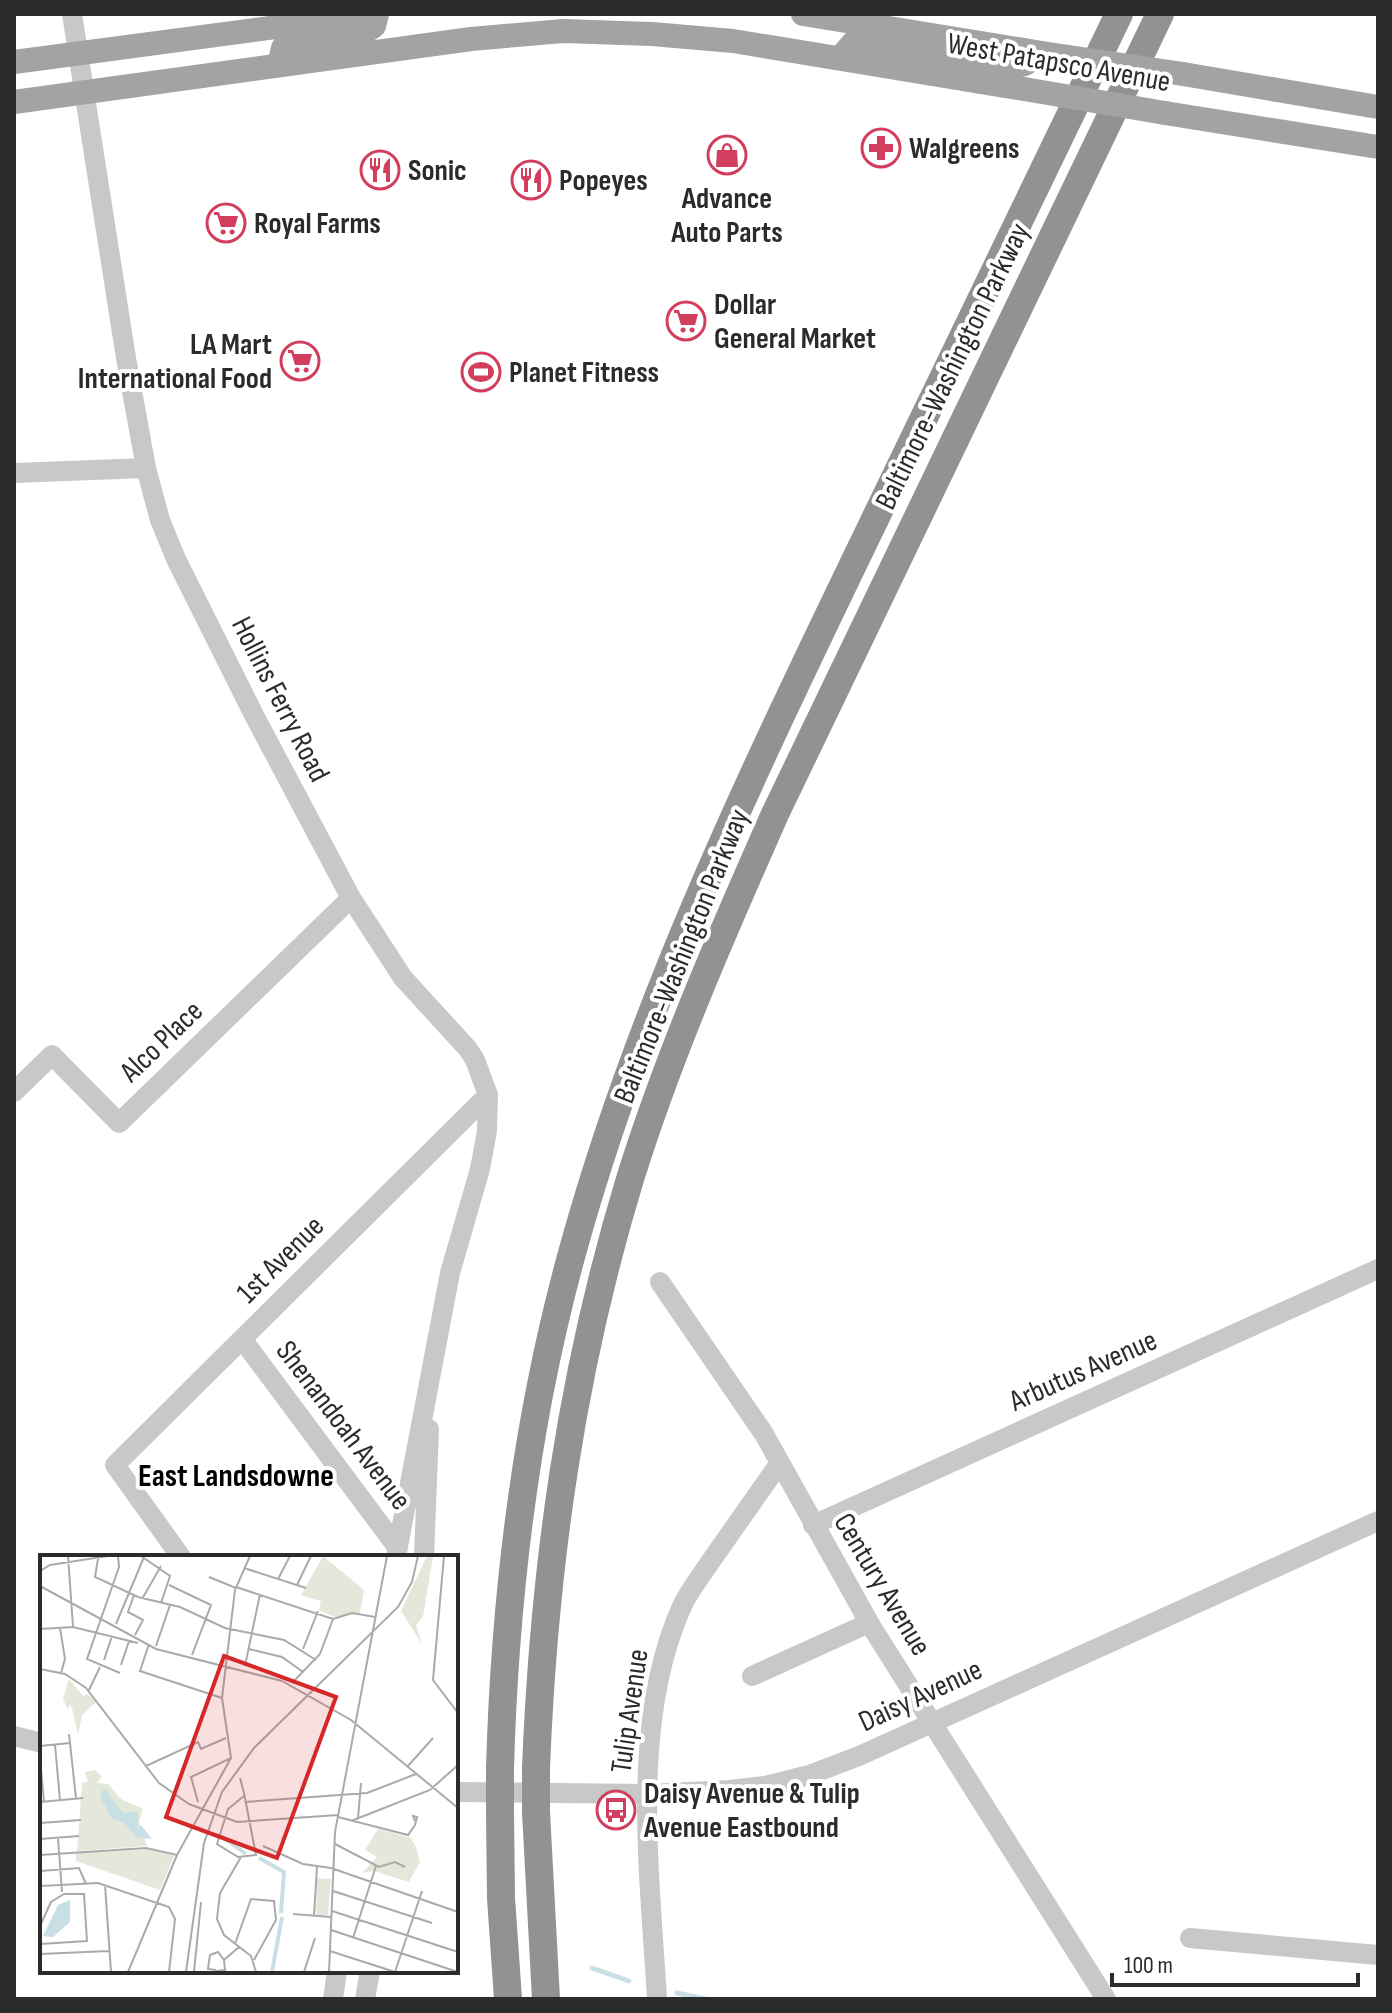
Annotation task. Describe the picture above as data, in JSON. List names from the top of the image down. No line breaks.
{"streets":{"highway":["Baltimore-Washington Parkway"],"main road":["West Patapsco Avenue"],"street":["Hollins Ferry Road","Alco Place","1st Avenue","Arbutus Avenue","Shenandoah Avenue","Century Avenue","Daisy Avenue","Tulip Avenue"]},"crossings":[["West Patapsco Avenue","Hollins Ferry Road"],["Hollins Ferry Road","Alco Place"],["Hollins Ferry Road","1st Avenue"],["Hollins Ferry Road","Shenandoah Avenue"],["1st Avenue","Shenandoah Avenue"],["Arbutus Avenue","Century Avenue"],["Century Avenue","Daisy Avenue"],["Century Avenue","Tulip Avenue"],["Daisy Avenue","Tulip Avenue"]],"districts":["East Landsdowne"],"places":{"pharmacy":["Walgreens"],"shop":["Advance Auto Parts"],"restaurant":["Sonic","Popeyes"],"supermarket":["Royal Farms","Dollar General Market","LA Mart International Food"],"sports":["Planet Fitness"],"bus stop":["Daisy Avenue & Tulip Avenue Eastbound"]},"scale_bar":"100 m"}
